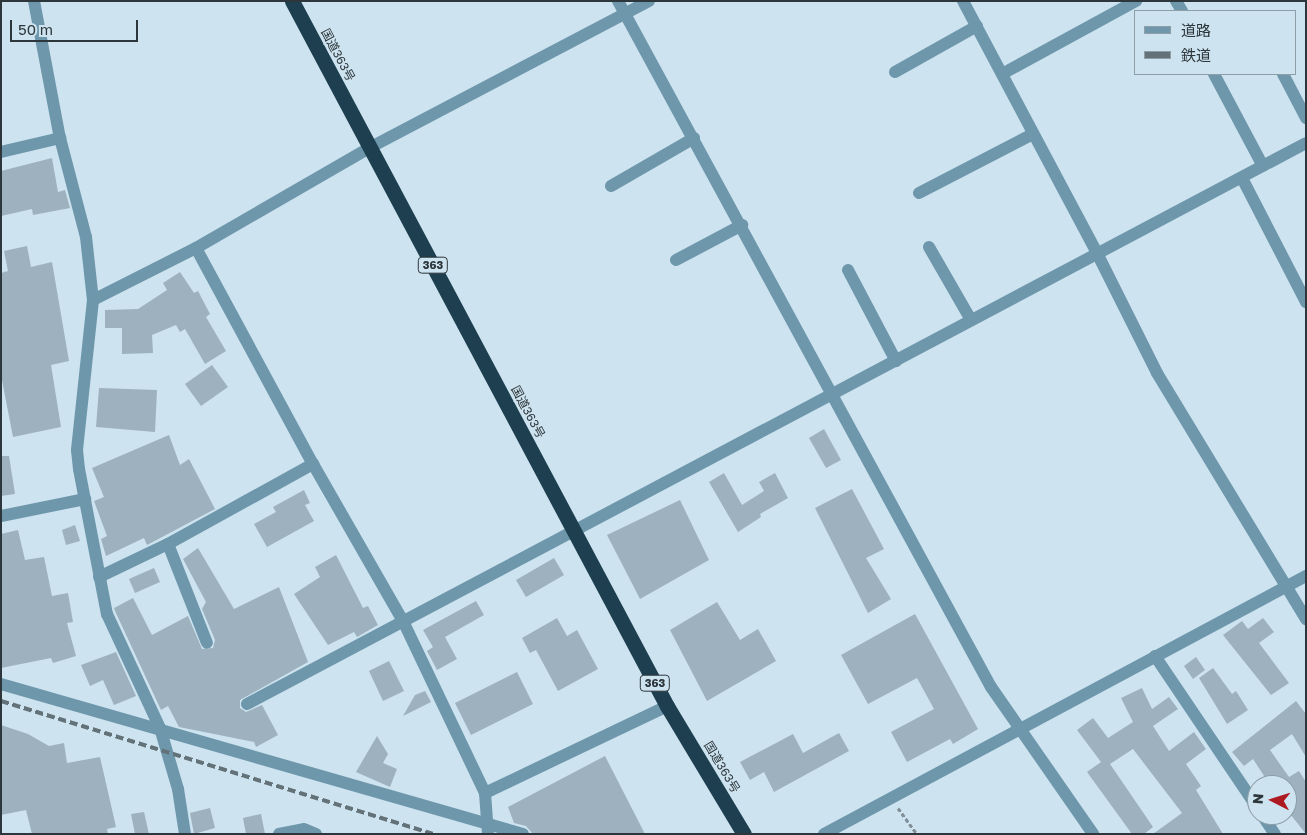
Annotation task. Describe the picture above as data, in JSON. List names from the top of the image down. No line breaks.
{"streets":{"highway":["国道363号","363"]},"legend":["道路","鉄道"],"scale_bar":"50 m","north":"left"}
